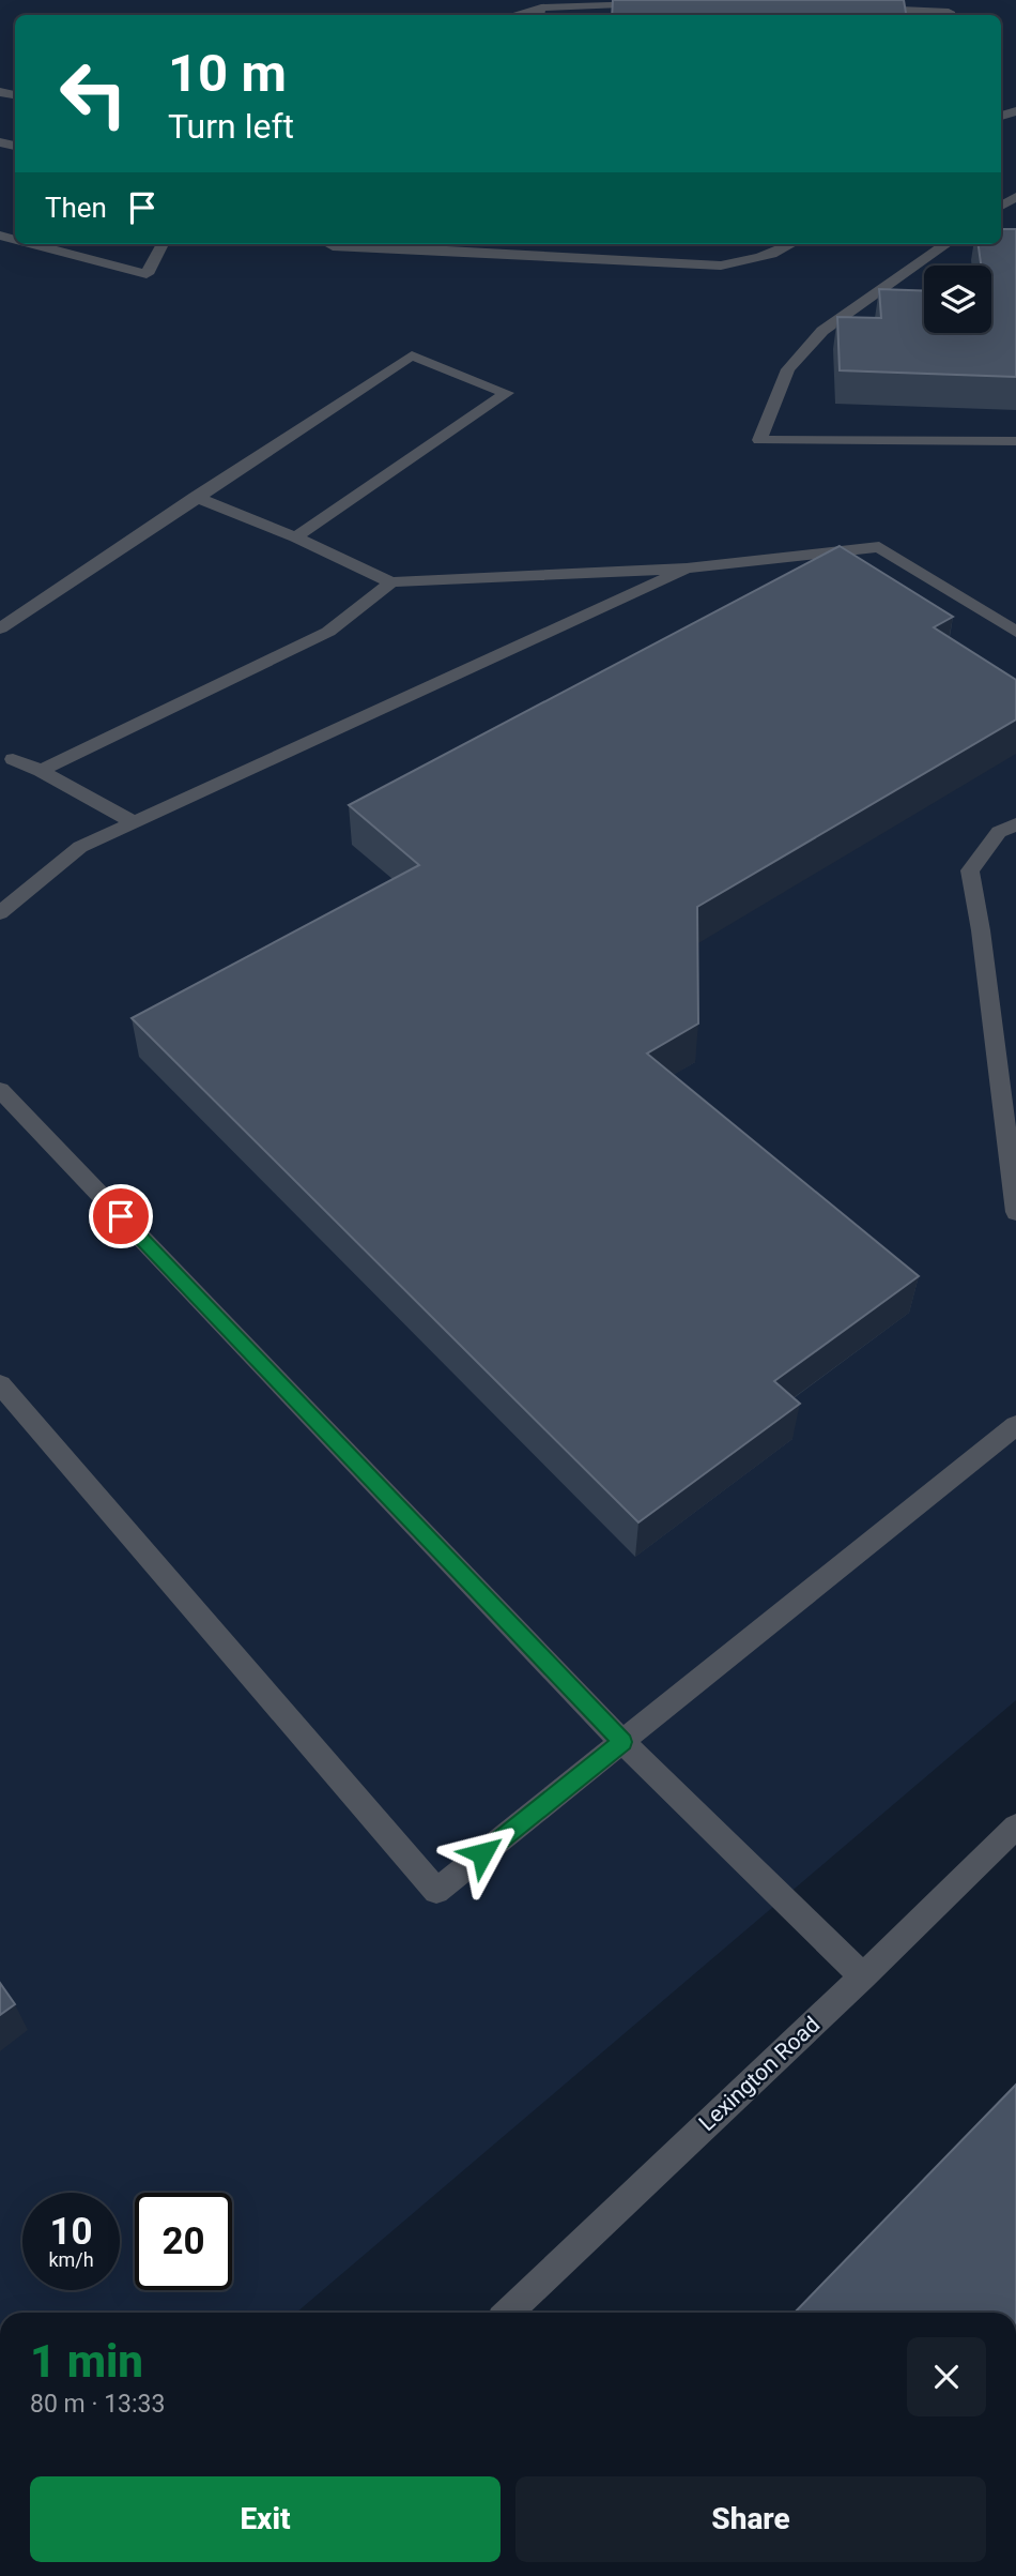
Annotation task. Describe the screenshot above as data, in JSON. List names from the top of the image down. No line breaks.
{"streets":{"street":["Lexington Road"]},"page":{"turn":["10 m","Turn left"],"then":"Then","speed":"10 km/h","limit":"20","heading":["1 min","80 m · 13:33"],"buttons":["Exit","Share"]}}
